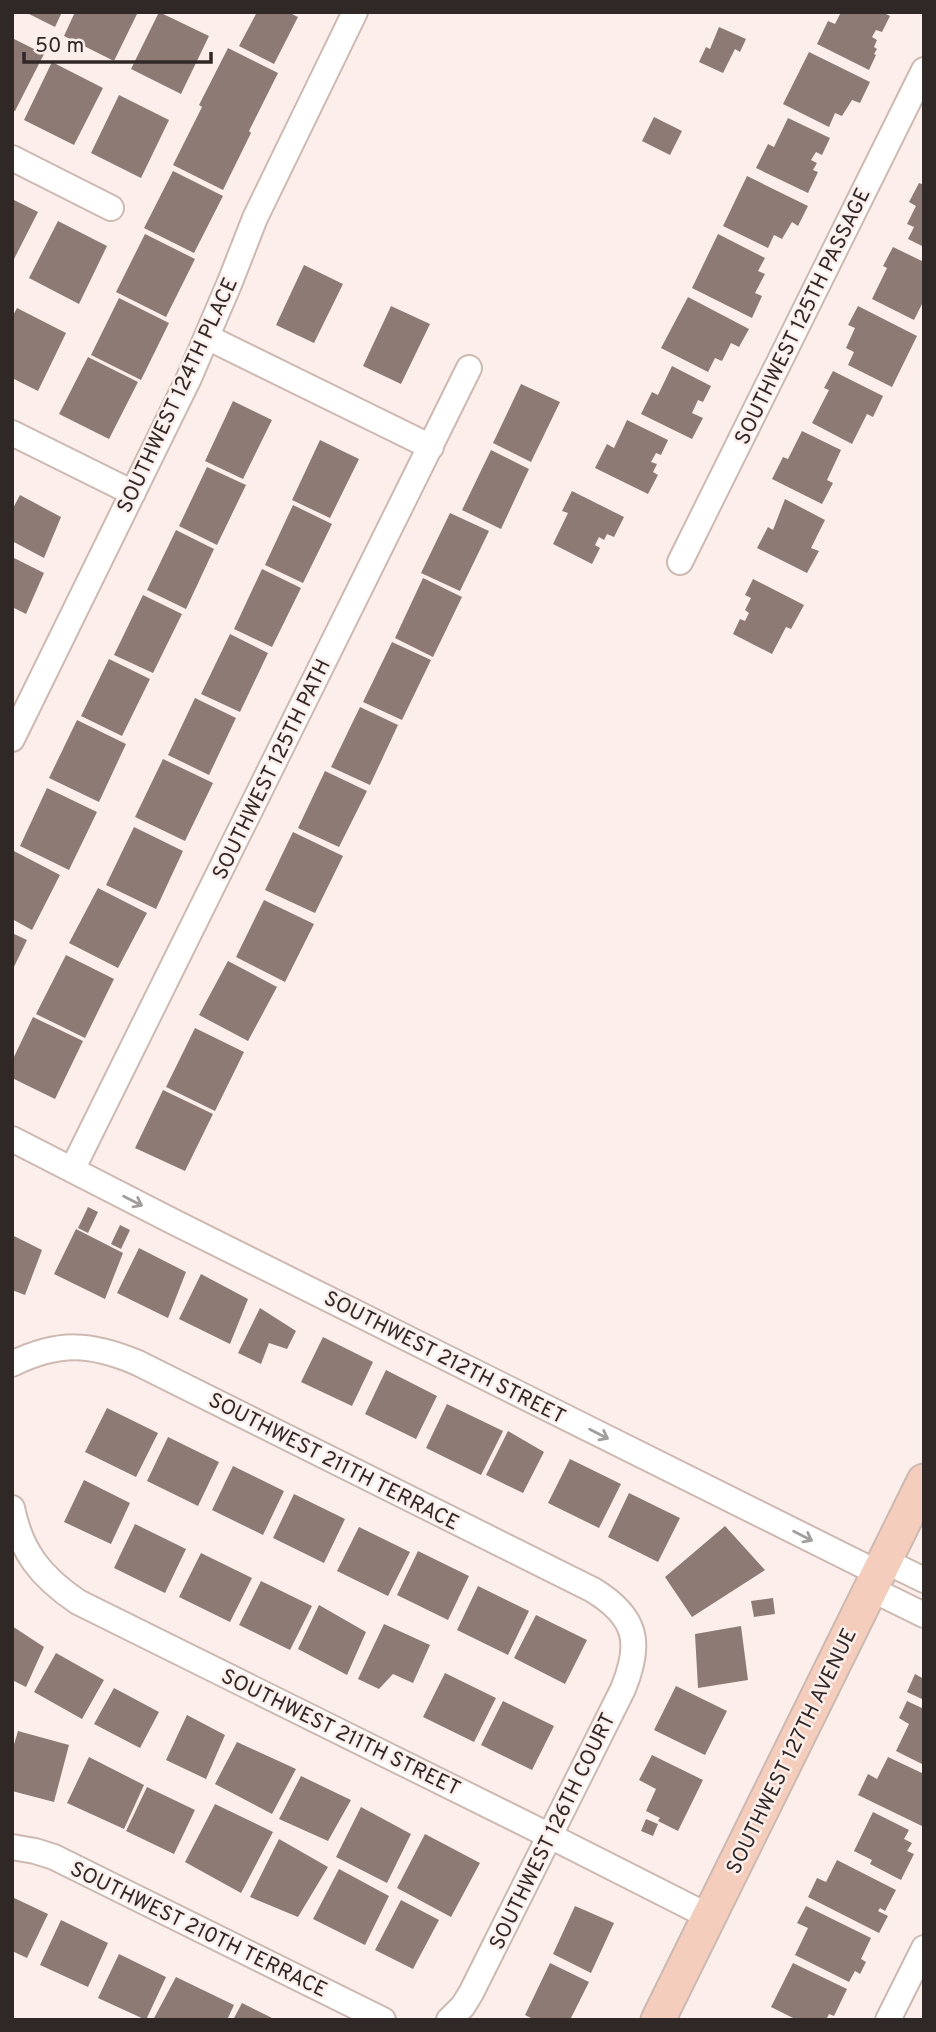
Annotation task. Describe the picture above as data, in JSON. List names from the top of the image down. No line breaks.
{"streets":{"street":["SOUTHWEST 125TH PASSAGE","SOUTHWEST 124TH PLACE","SOUTHWEST 125TH PATH","SOUTHWEST 212TH STREET","SOUTHWEST 211TH TERRACE","SOUTHWEST 211TH STREET","SOUTHWEST 127TH AVENUE","SOUTHWEST 126TH COURT","SOUTHWEST 210TH TERRACE"]},"crossings":[["SOUTHWEST 125TH PATH","SOUTHWEST 212TH STREET"],["SOUTHWEST 212TH STREET","SOUTHWEST 127TH AVENUE"],["SOUTHWEST 211TH TERRACE","SOUTHWEST 126TH COURT"],["SOUTHWEST 211TH STREET","SOUTHWEST 127TH AVENUE"],["SOUTHWEST 211TH STREET","SOUTHWEST 126TH COURT"]],"one_way":["SOUTHWEST 212TH STREET"],"scale_bar":"50 m"}
